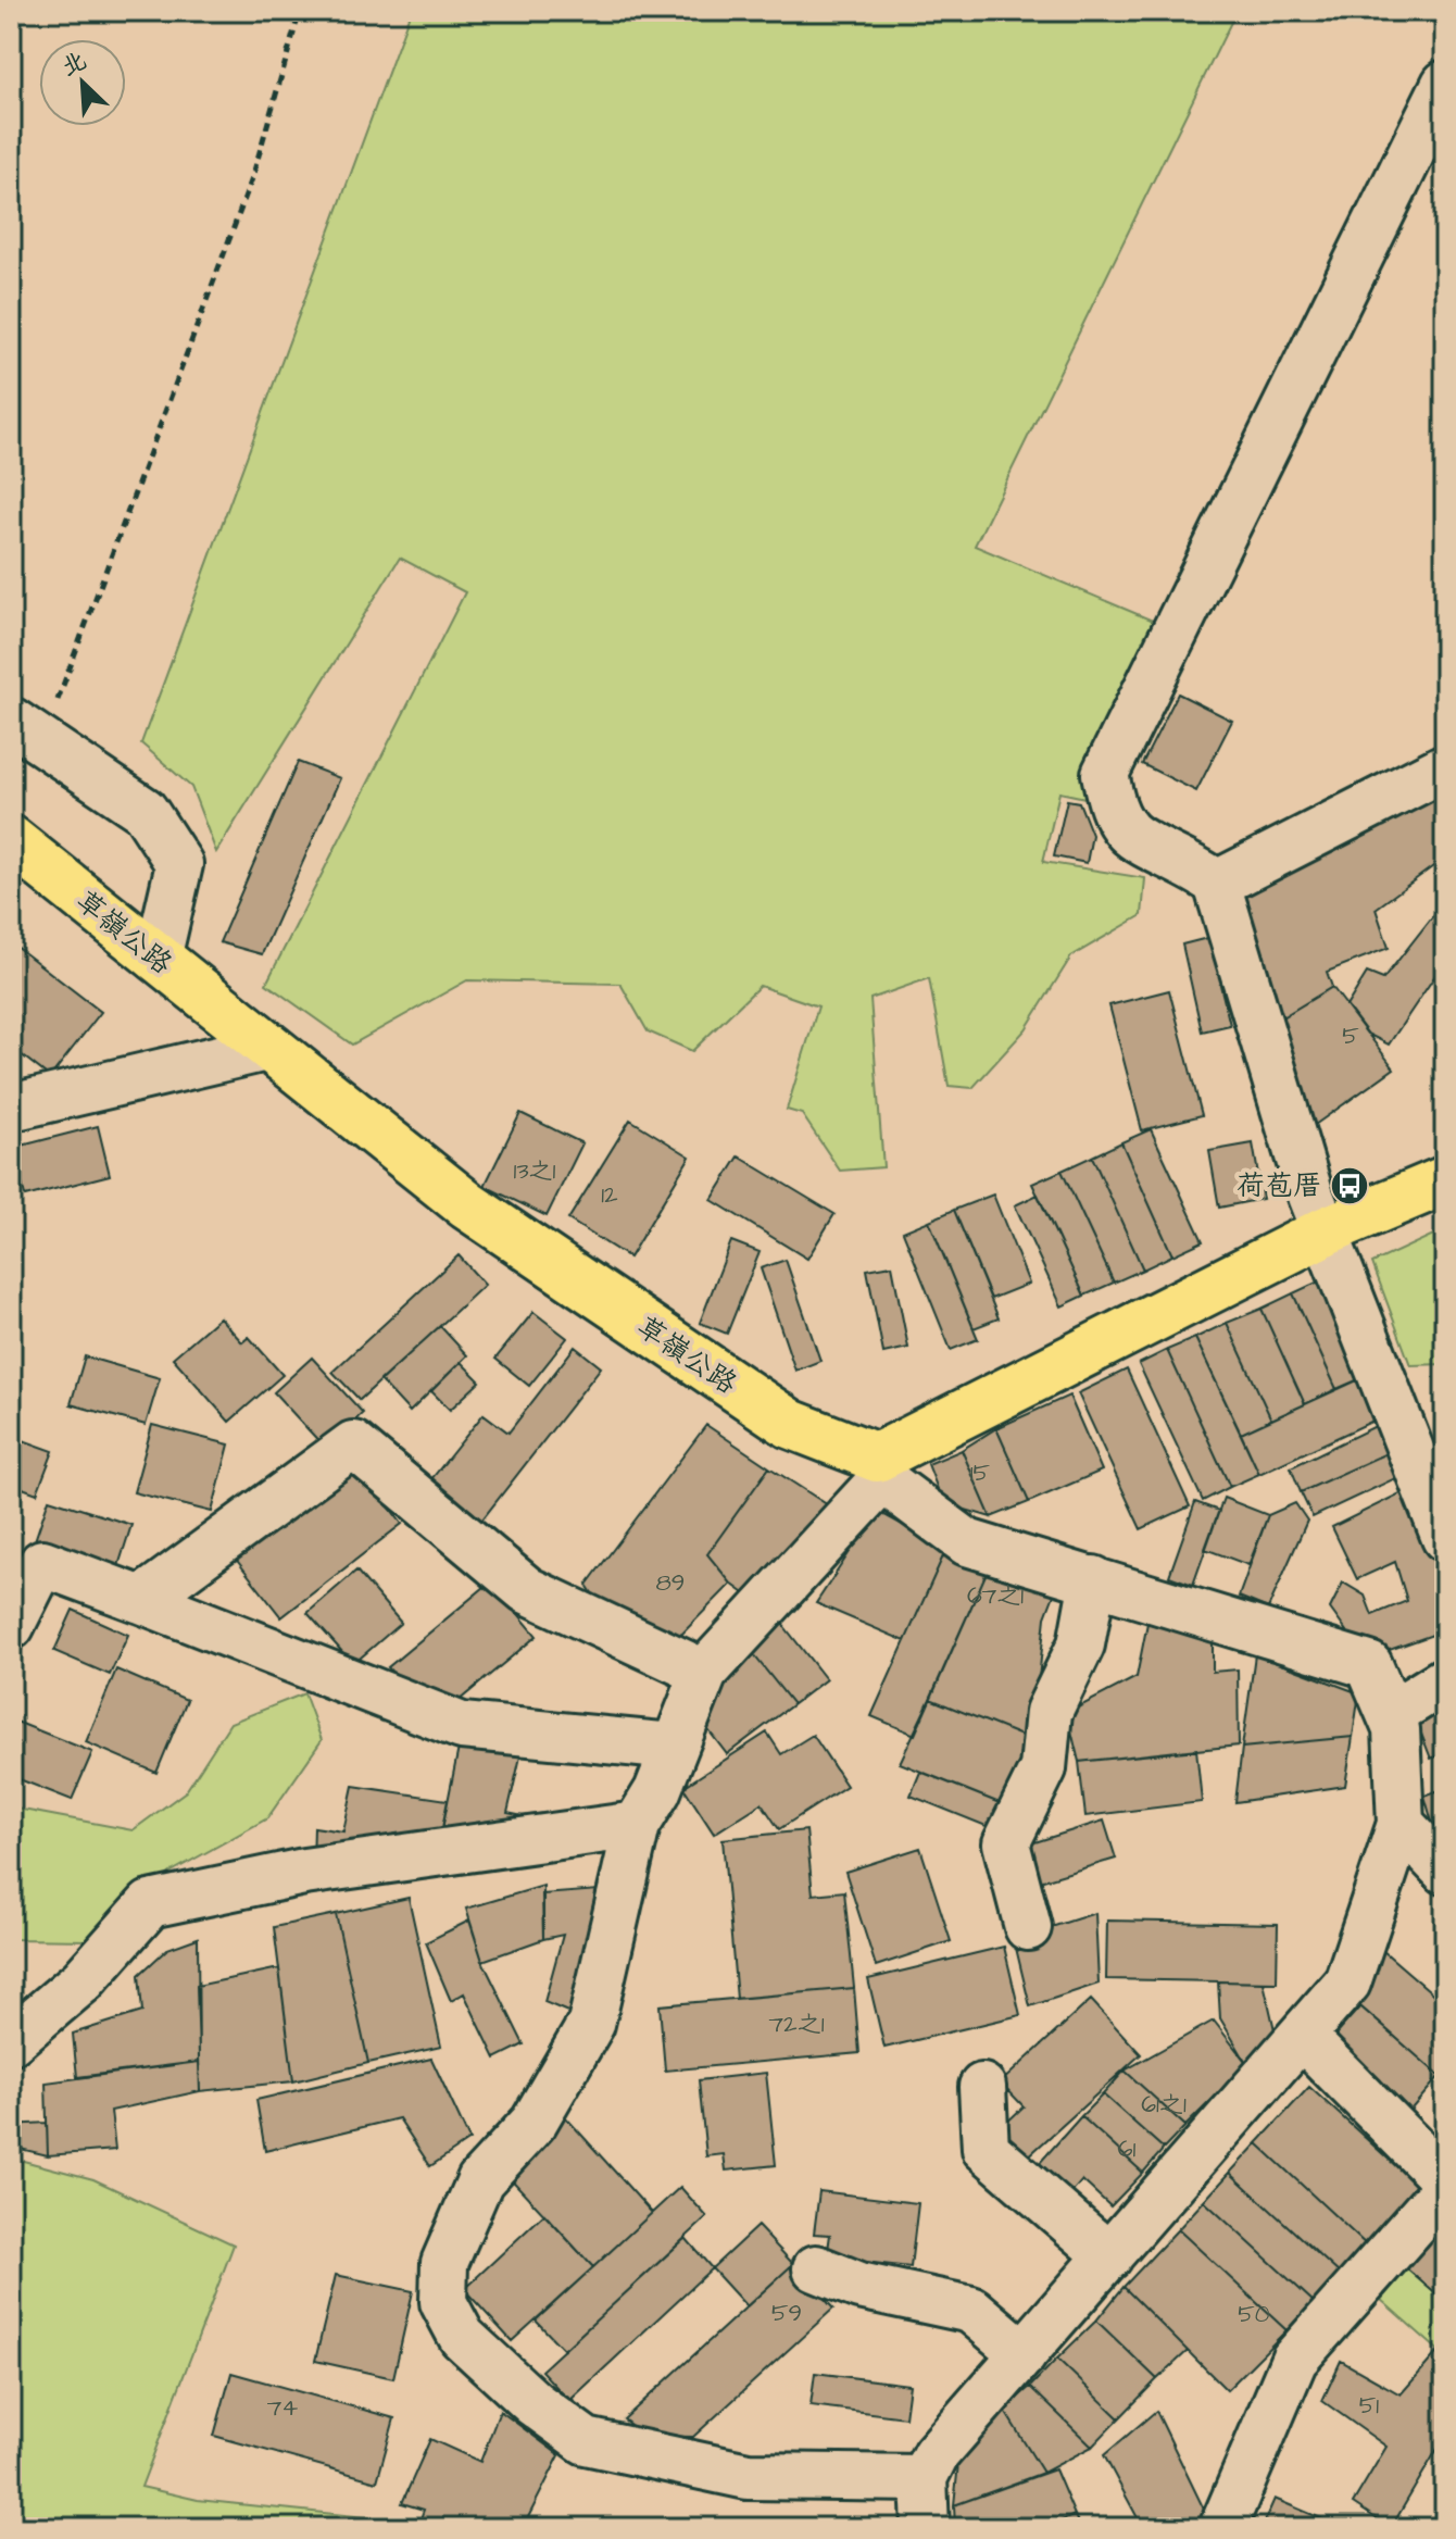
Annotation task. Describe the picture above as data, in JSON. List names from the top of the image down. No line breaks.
{"streets":{"main road":["草嶺公路"]},"places":{"bus stop":["荷苞厝"]},"house_numbers":["5","13之1","12","15","89","67之1","72之1","61之1","61","59","50","51","74"],"north":"top left"}
